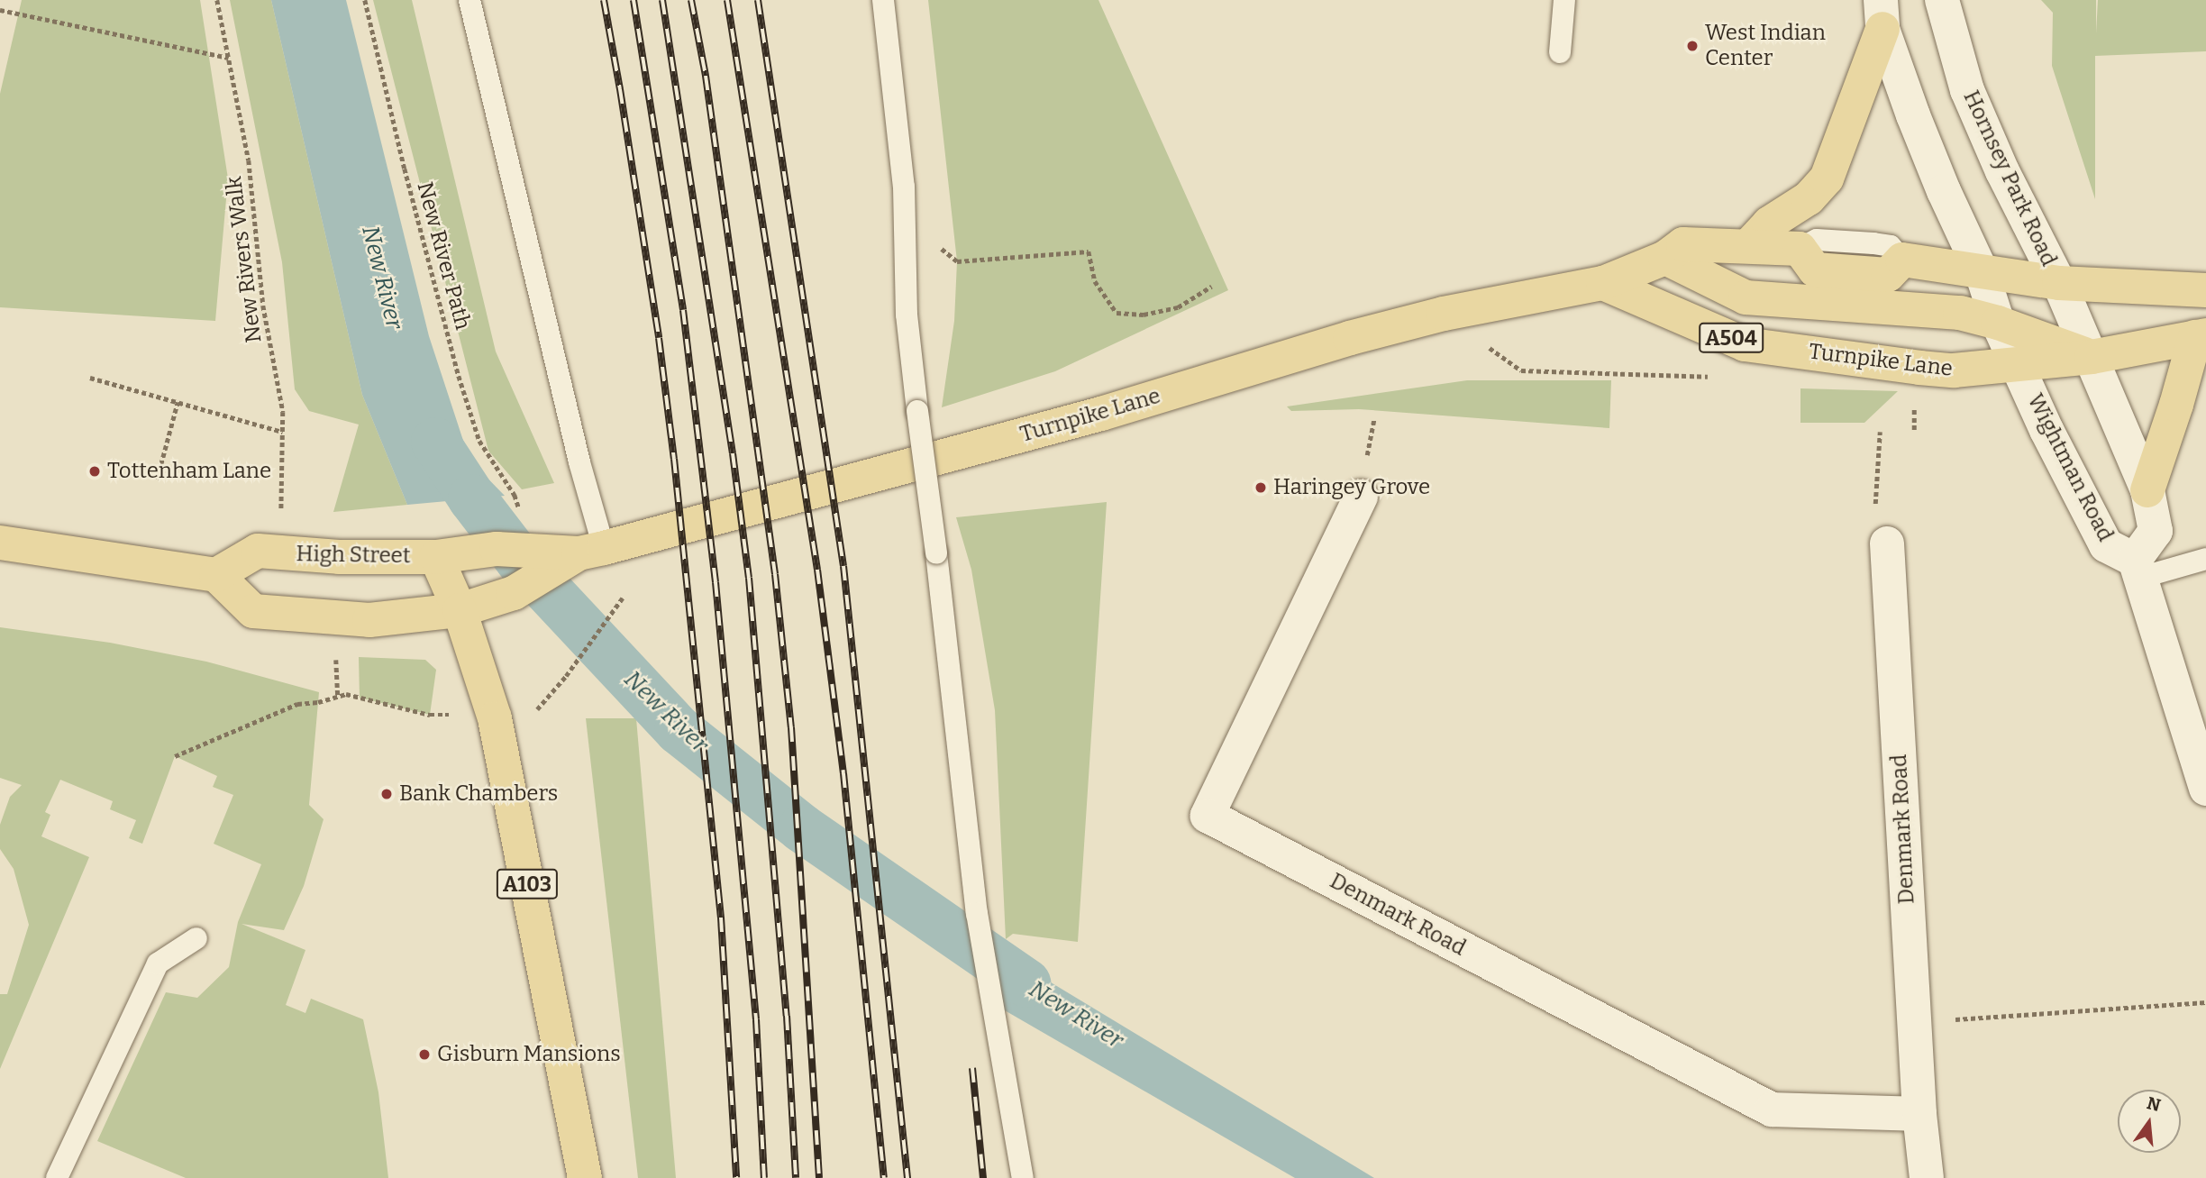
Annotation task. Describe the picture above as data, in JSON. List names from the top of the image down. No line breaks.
{"streets":{"main road":["A504","Turnpike Lane","High Street","A103"],"street":["Hornsey Park Road","Wightman Road","Denmark Road"],"path":["New River Path","New Rivers Walk"]},"crossings":[["Hornsey Park Road","Turnpike Lane"],["Hornsey Park Road","Wightman Road"],["Turnpike Lane","Wightman Road"],["Turnpike Lane","High Street"],["Turnpike Lane","A103"],["High Street","A103"]],"water":["New River"],"places":["West Indian Center","Tottenham Lane","Haringey Grove","Bank Chambers","Gisburn Mansions"],"north":"top"}
